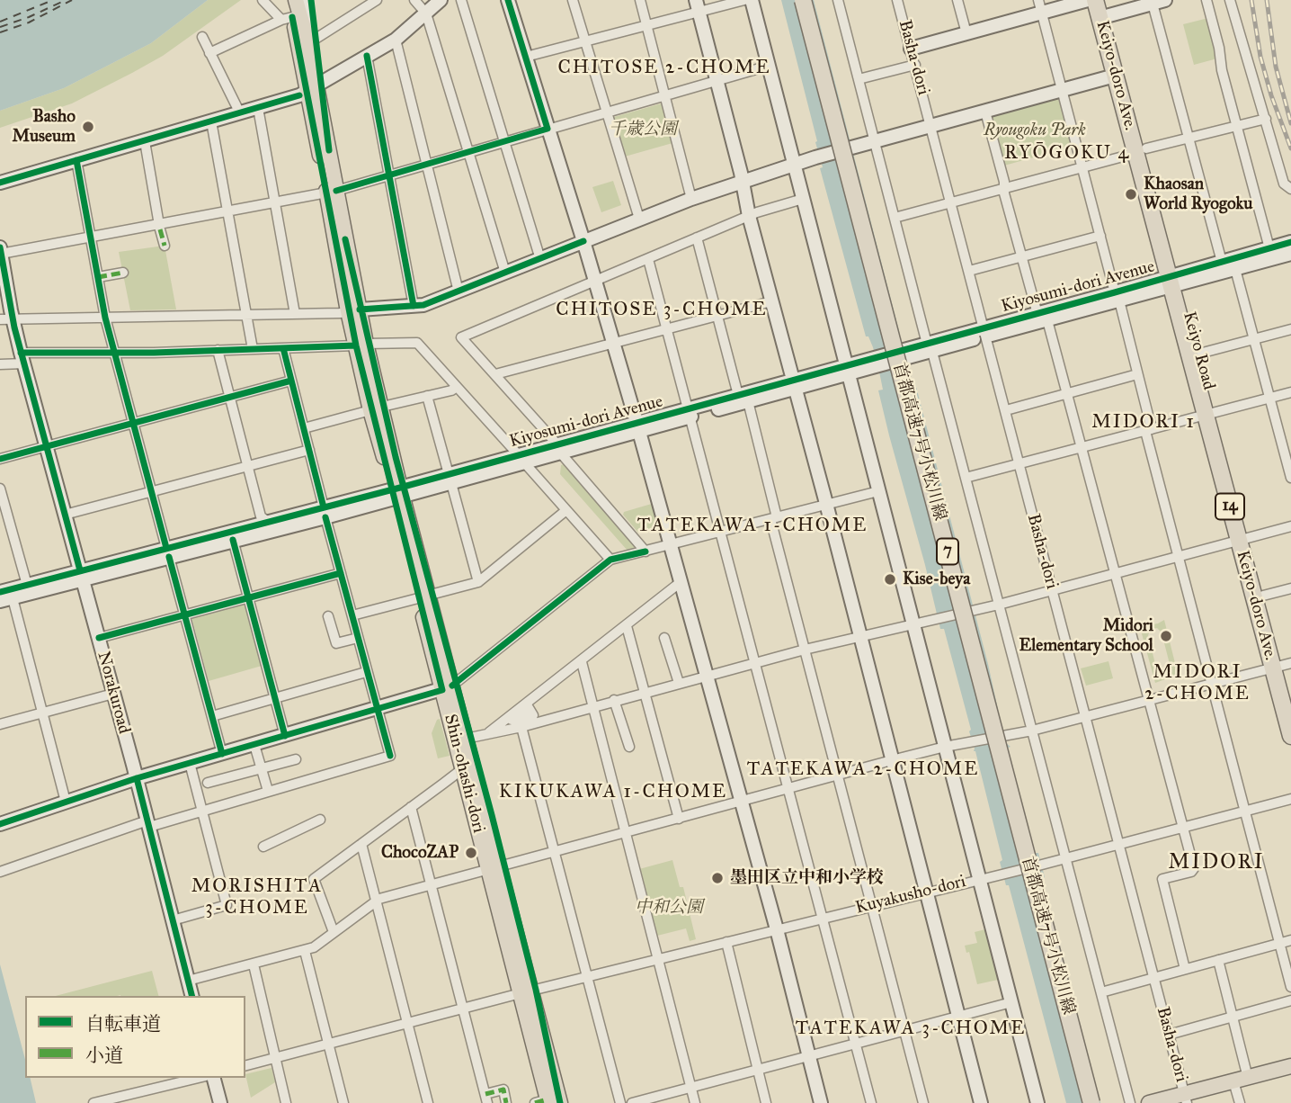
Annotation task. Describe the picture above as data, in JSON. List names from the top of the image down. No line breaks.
{"streets":{"highway":["Keiyo-doro Ave.","Keiyo Road","首都高速7号小松川線","14","7"],"main road":["Shin-ohashi-dori"],"street":["Basha-dori","Kiyosumi-dori Avenue","Norakuroad","Kuyakusho-dori"]},"crossings":[["Basha-dori","Kiyosumi-dori Avenue"],["Basha-dori","Kuyakusho-dori"],["Keiyo-doro Ave.","Keiyo Road"],["Kiyosumi-dori Avenue","Keiyo Road"],["Kiyosumi-dori Avenue","14"],["Kiyosumi-dori Avenue","Norakuroad"],["Kiyosumi-dori Avenue","Shin-ohashi-dori"],["Keiyo Road","14"],["Shin-ohashi-dori","Kuyakusho-dori"]],"districts":["CHITOSE 2-CHOME","RYŌGOKU 4","CHITOSE 3-CHOME","MIDORI 1","TATEKAWA 1-CHOME","MIDORI 2-CHOME","TATEKAWA 2-CHOME","KIKUKAWA 1-CHOME","MIDORI","MORISHITA 3-CHOME","TATEKAWA 3-CHOME"],"parks":["千歳公園","Ryougoku Park","中和公園"],"places":["Basho Museum","Khaosan World Ryogoku","Kise-beya","Midori Elementary School","ChocoZAP","墨田区立中和小学校"],"legend":["自転車道","小道"]}
